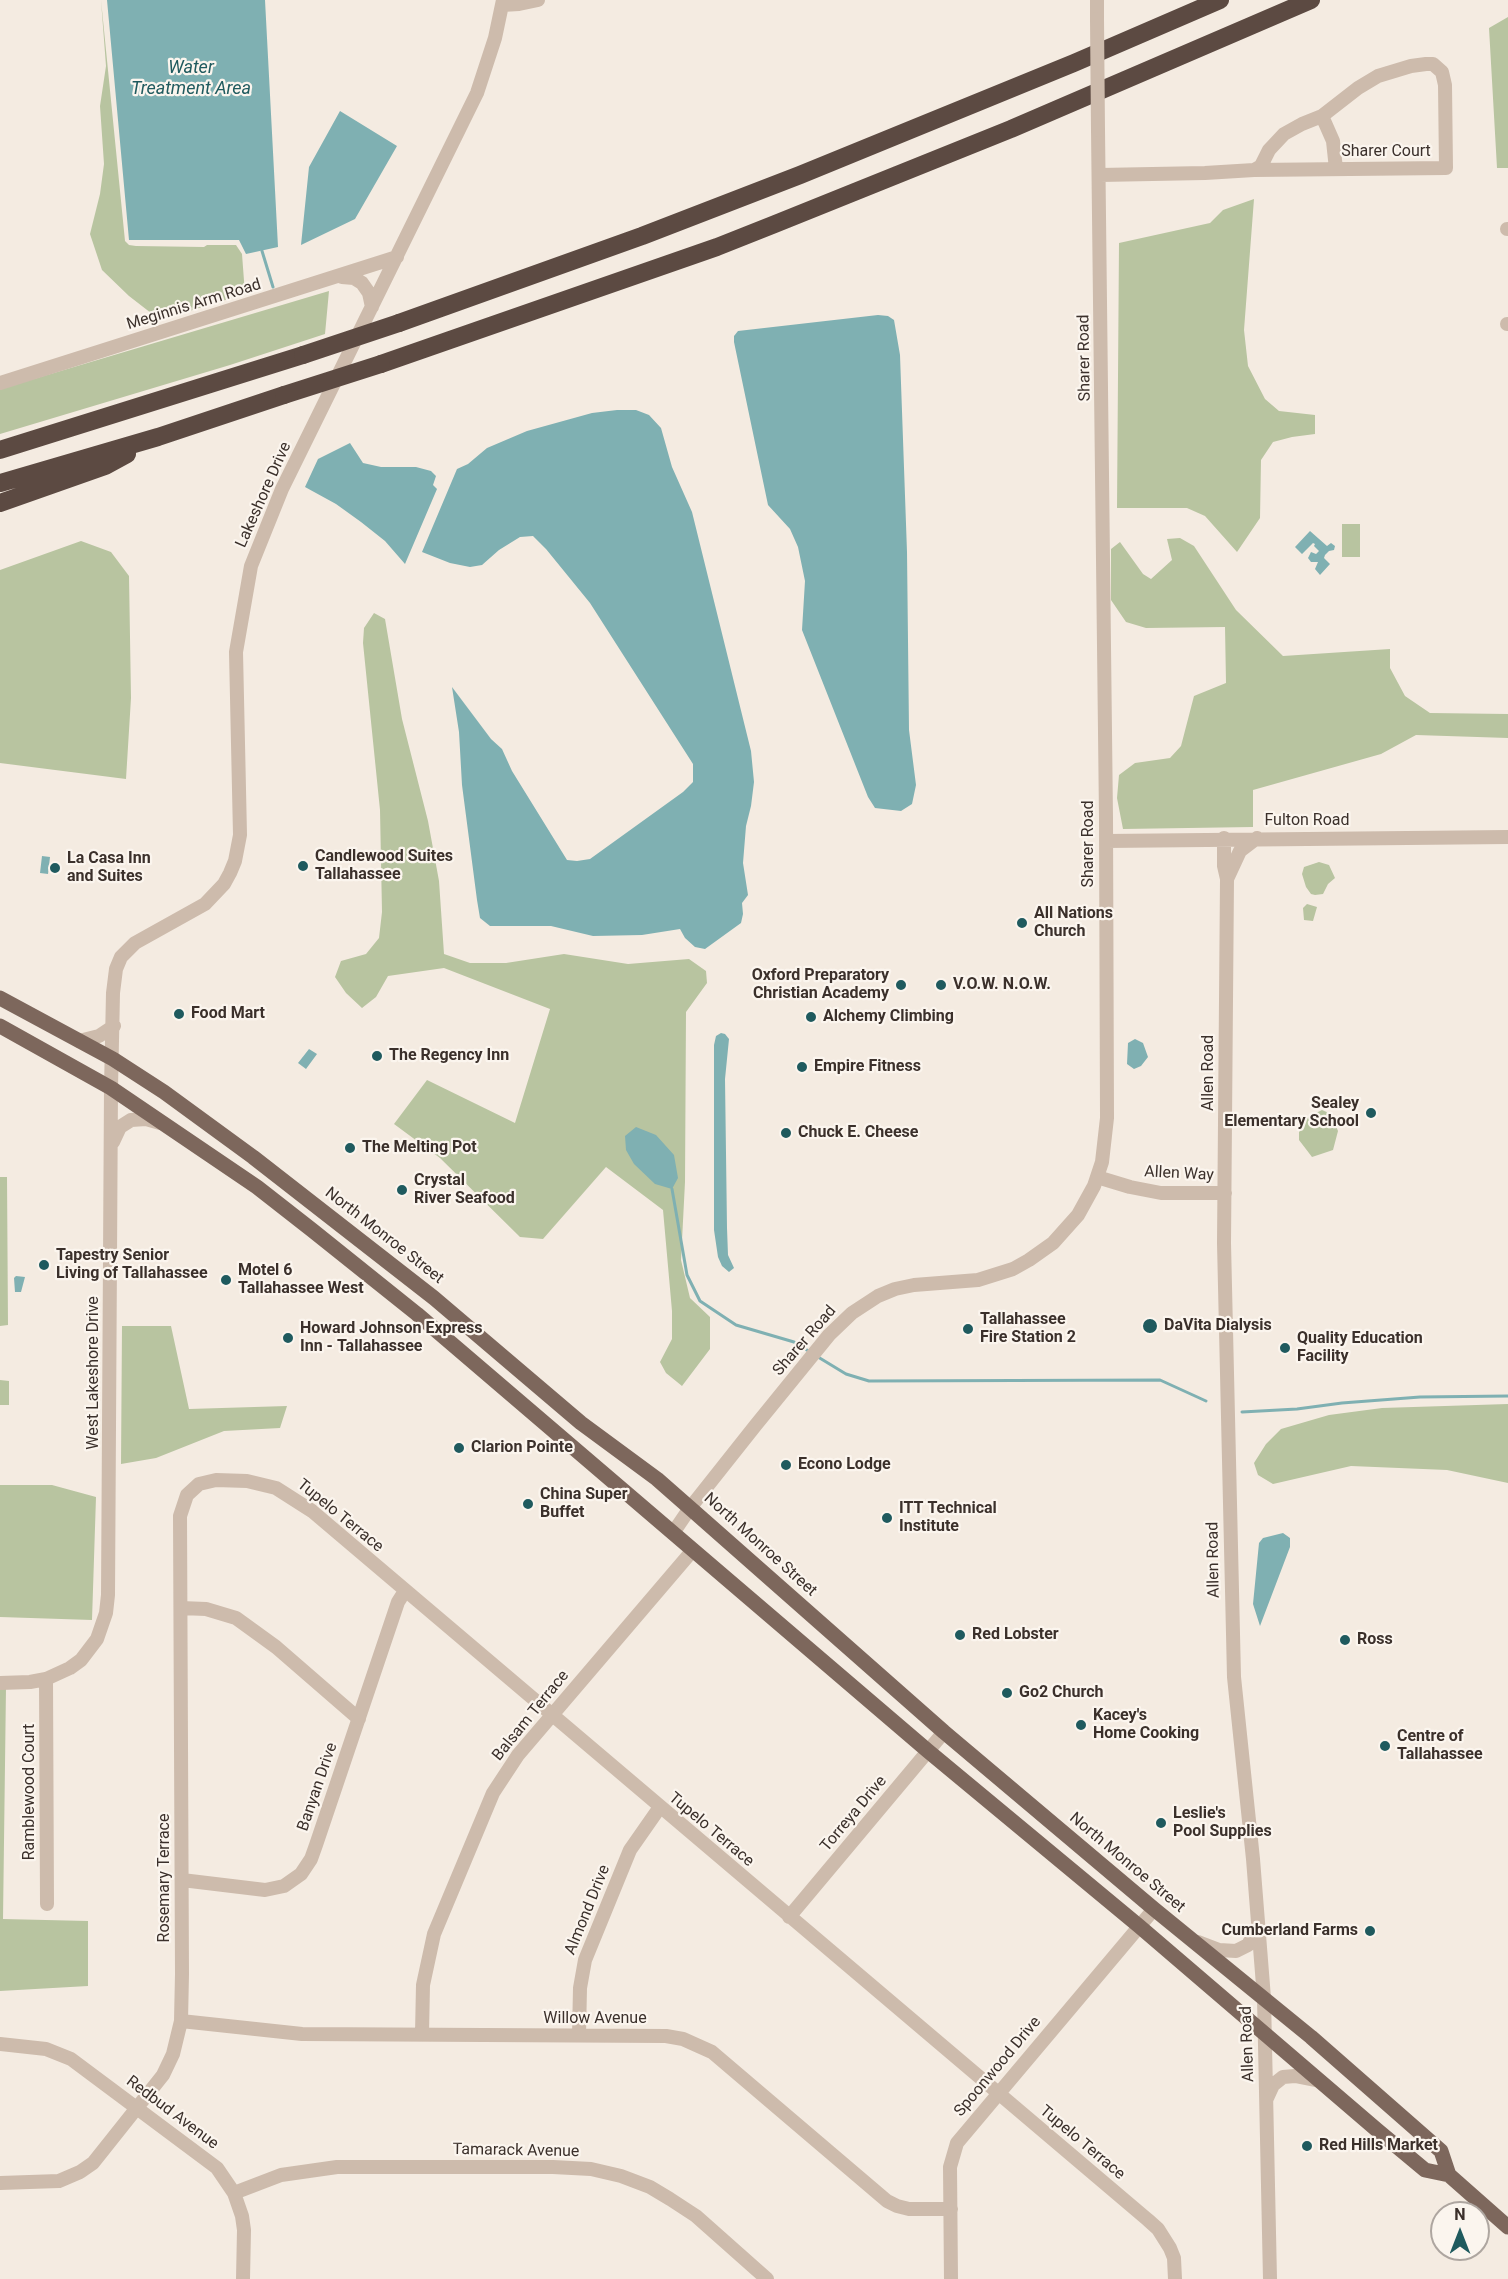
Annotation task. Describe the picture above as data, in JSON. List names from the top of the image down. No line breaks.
{"streets":{"main road":["North Monroe Street"],"street":["Sharer Court","Meginnis Arm Road","Sharer Road","Lakeshore Drive","Fulton Road","Allen Road","Allen Way","West Lakeshore Drive","Tupelo Terrace","Balsam Terrace","Banyan Drive","Ramblewood Court","Torreya Drive","Rosemary Terrace","Almond Drive","Willow Avenue","Spoonwood Drive","Redbud Avenue","Tamarack Avenue"]},"crossings":[["Sharer Court","Sharer Road"],["Meginnis Arm Road","Lakeshore Drive"],["Sharer Road","Fulton Road"],["Sharer Road","Allen Way"],["Sharer Road","North Monroe Street"],["Lakeshore Drive","North Monroe Street"],["Lakeshore Drive","West Lakeshore Drive"],["Fulton Road","Allen Road"],["Allen Road","Allen Way"],["Allen Road","North Monroe Street"],["North Monroe Street","West Lakeshore Drive"],["North Monroe Street","Balsam Terrace"],["North Monroe Street","Torreya Drive"],["North Monroe Street","Spoonwood Drive"],["West Lakeshore Drive","Ramblewood Court"],["Tupelo Terrace","Balsam Terrace"],["Tupelo Terrace","Banyan Drive"],["Tupelo Terrace","Torreya Drive"],["Tupelo Terrace","Rosemary Terrace"],["Tupelo Terrace","Almond Drive"],["Tupelo Terrace","Spoonwood Drive"],["Balsam Terrace","Willow Avenue"],["Banyan Drive","Rosemary Terrace"],["Rosemary Terrace","Willow Avenue"],["Rosemary Terrace","Redbud Avenue"],["Almond Drive","Willow Avenue"],["Willow Avenue","Spoonwood Drive"],["Redbud Avenue","Tamarack Avenue"]],"water":["Water Treatment Area"],"places":["Candlewood Suites Tallahassee","La Casa Inn and Suites","All Nations Church","Oxford Preparatory Christian Academy","V.O.W. N.O.W.","Food Mart","Alchemy Climbing","The Regency Inn","Empire Fitness","Sealey Elementary School","Chuck E. Cheese","The Melting Pot","Crystal River Seafood","Tapestry Senior Living of Tallahassee","Motel 6 Tallahassee West","DaVita Dialysis","Tallahassee Fire Station 2","Howard Johnson Express Inn - Tallahassee","Quality Education Facility","Clarion Pointe","Econo Lodge","China Super Buffet","ITT Technical Institute","Red Lobster","Ross","Go2 Church","Kacey's Home Cooking","Centre of Tallahassee","Leslie's Pool Supplies","Cumberland Farms","Red Hills Market"],"north":"top"}
